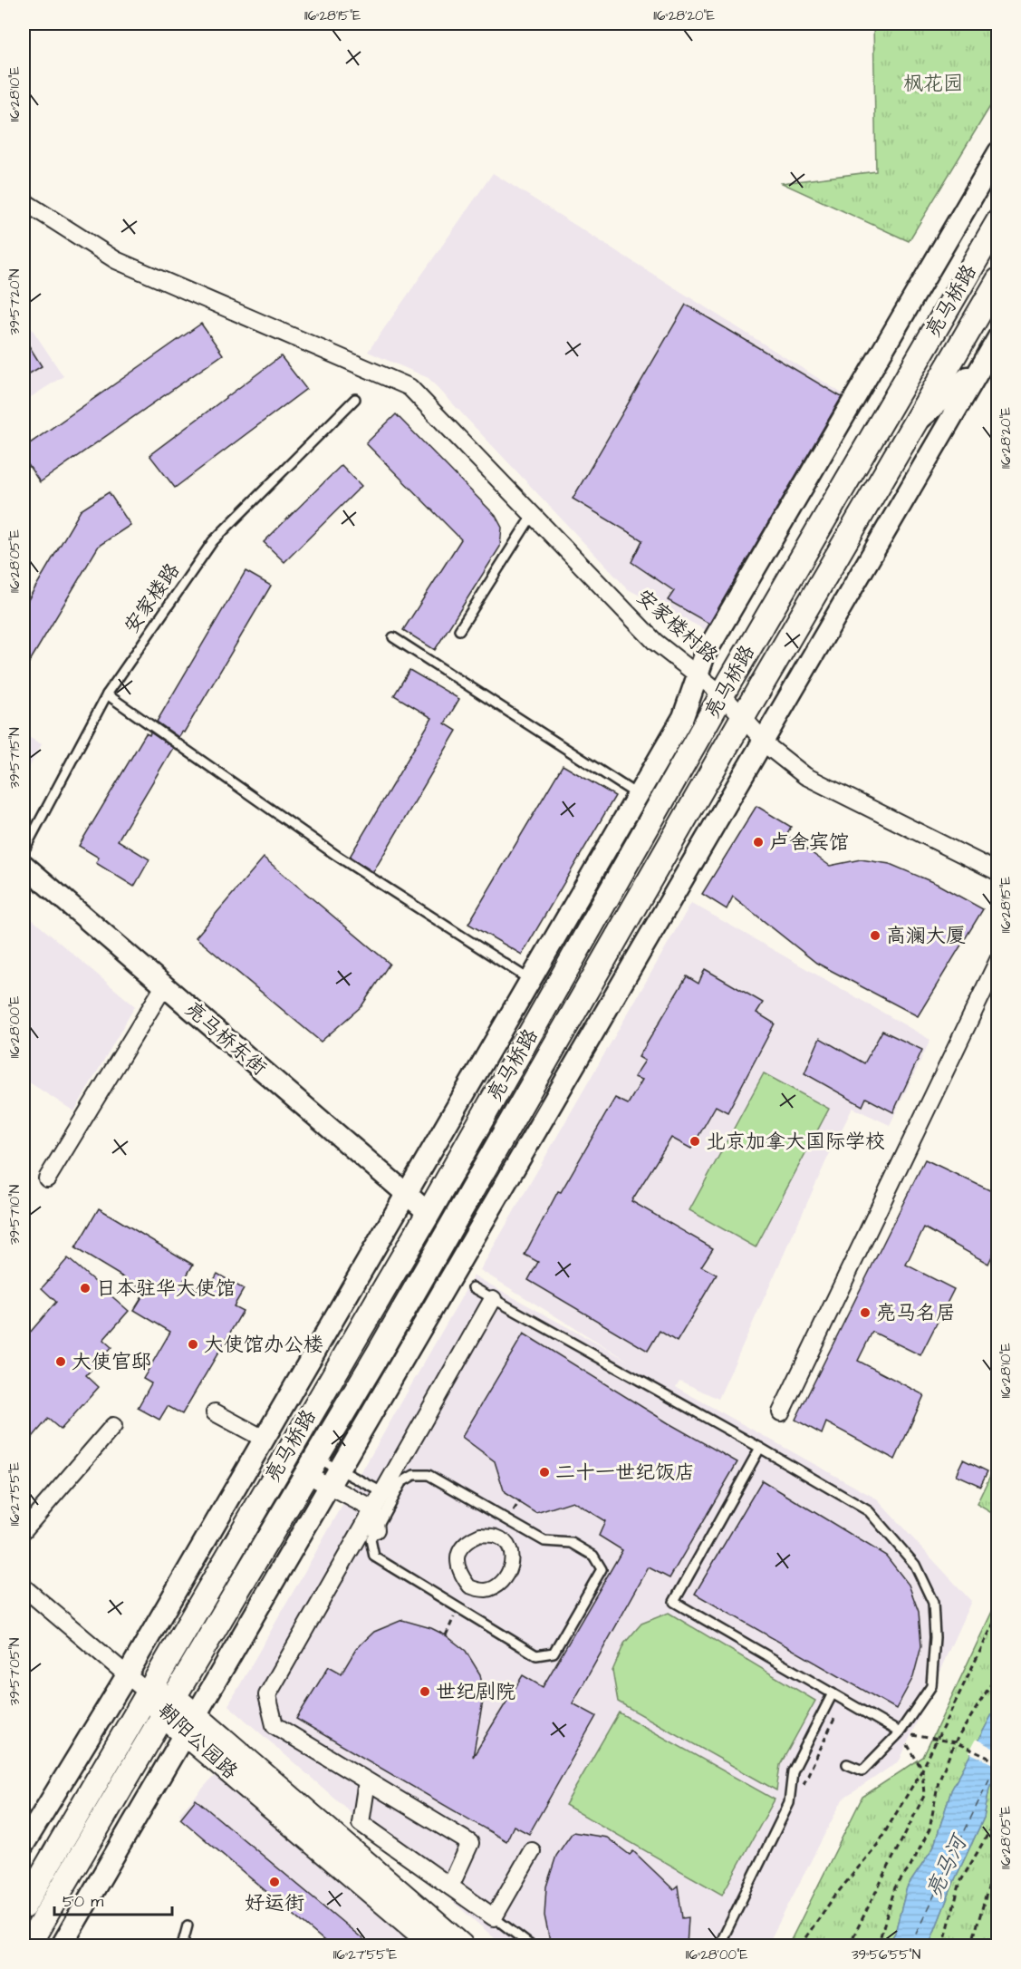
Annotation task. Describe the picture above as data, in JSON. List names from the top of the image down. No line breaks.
{"streets":{"main road":["亮马桥路","朝阳公园路"],"street":["安家楼村路","亮马桥东街"],"lane":["安家楼路"]},"crossings":[["亮马桥路","安家楼村路"],["亮马桥路","亮马桥东街"],["亮马桥路","朝阳公园路"]],"water":["亮马河"],"parks":["枫花园"],"places":["卢舍宾馆","高澜大厦","北京加拿大国际学校","日本驻华大使馆","亮马名居","大使馆办公楼","大使官邸","二十一世纪饭店","世纪剧院","好运街"],"scale_bar":"50 m","coordinates":["116°28'15\"E","116°28'20\"E","116°28'10\"E","39°57'20\"N","116°28'05\"E","39°57'15\"N","116°28'00\"E","39°57'10\"N","116°27'55\"E","39°57'05\"N","39°56'55\"N"]}
